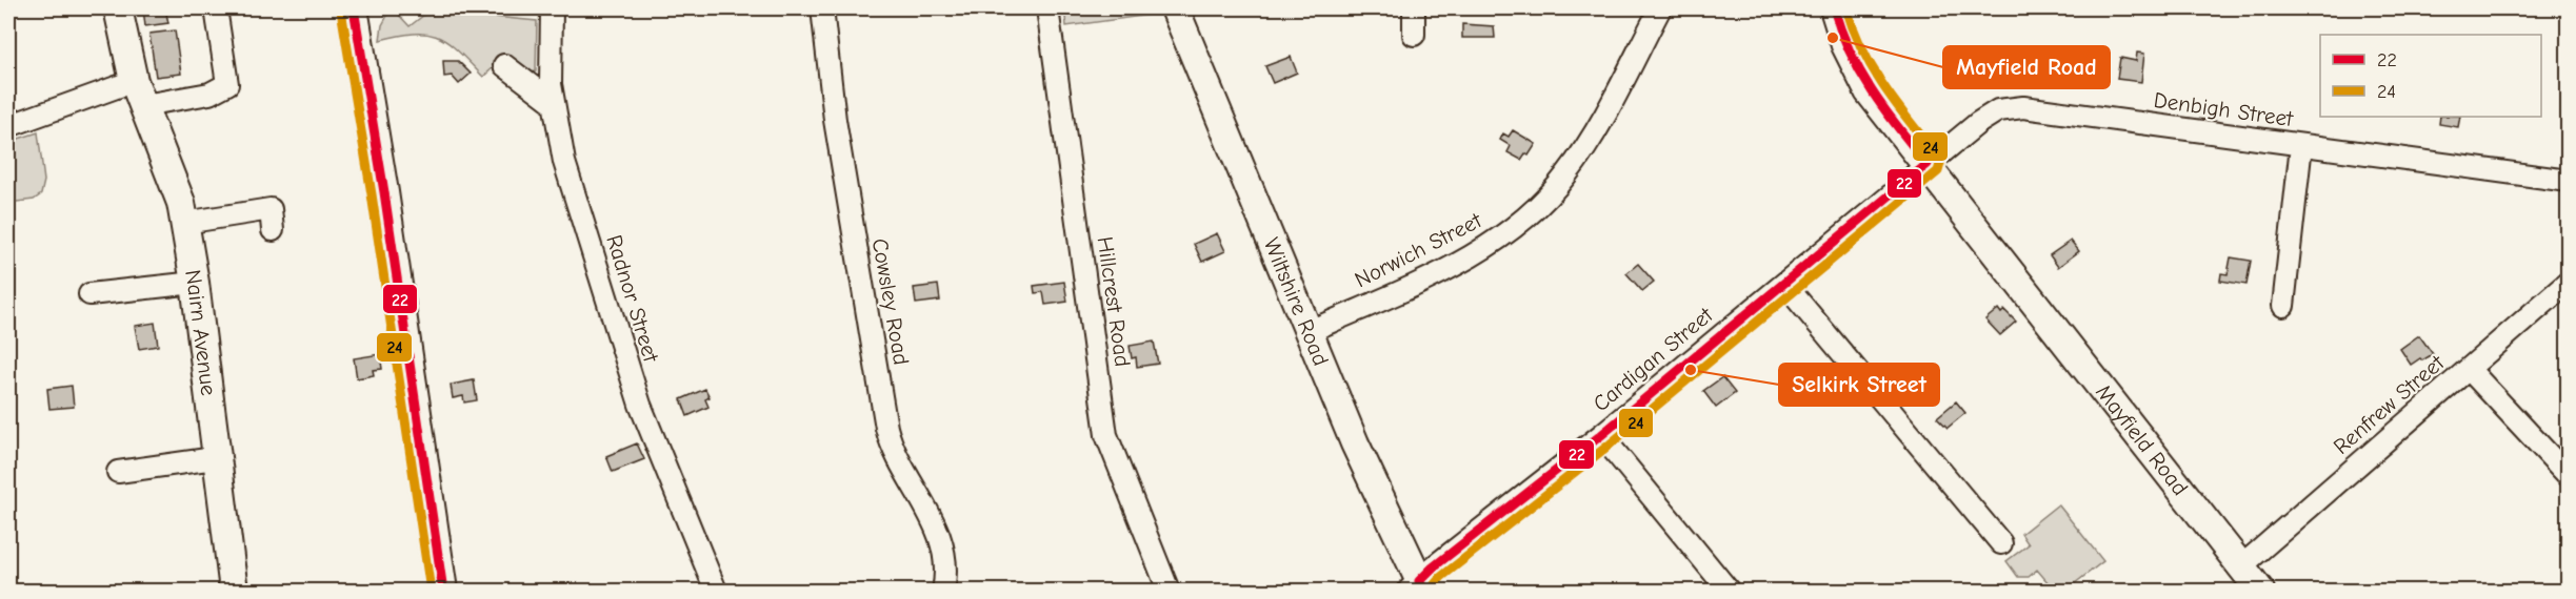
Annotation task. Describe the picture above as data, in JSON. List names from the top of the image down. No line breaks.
{"streets":{"street":["Denbigh Street","Norwich Street","Radnor Street","Cowsley Road","Hillcrest Road","Wiltshire Road","Nairn Avenue","Cardigan Street","Renfrew Street","Mayfield Road"]},"crossings":[["Denbigh Street","Cardigan Street"],["Denbigh Street","Mayfield Road"],["Norwich Street","Wiltshire Road"],["Wiltshire Road","Cardigan Street"],["Cardigan Street","Mayfield Road"],["Renfrew Street","Mayfield Road"]],"places":["Mayfield Road","Selkirk Street"],"lines":["transit line 22","transit line 24"],"legend":["22","24"]}
